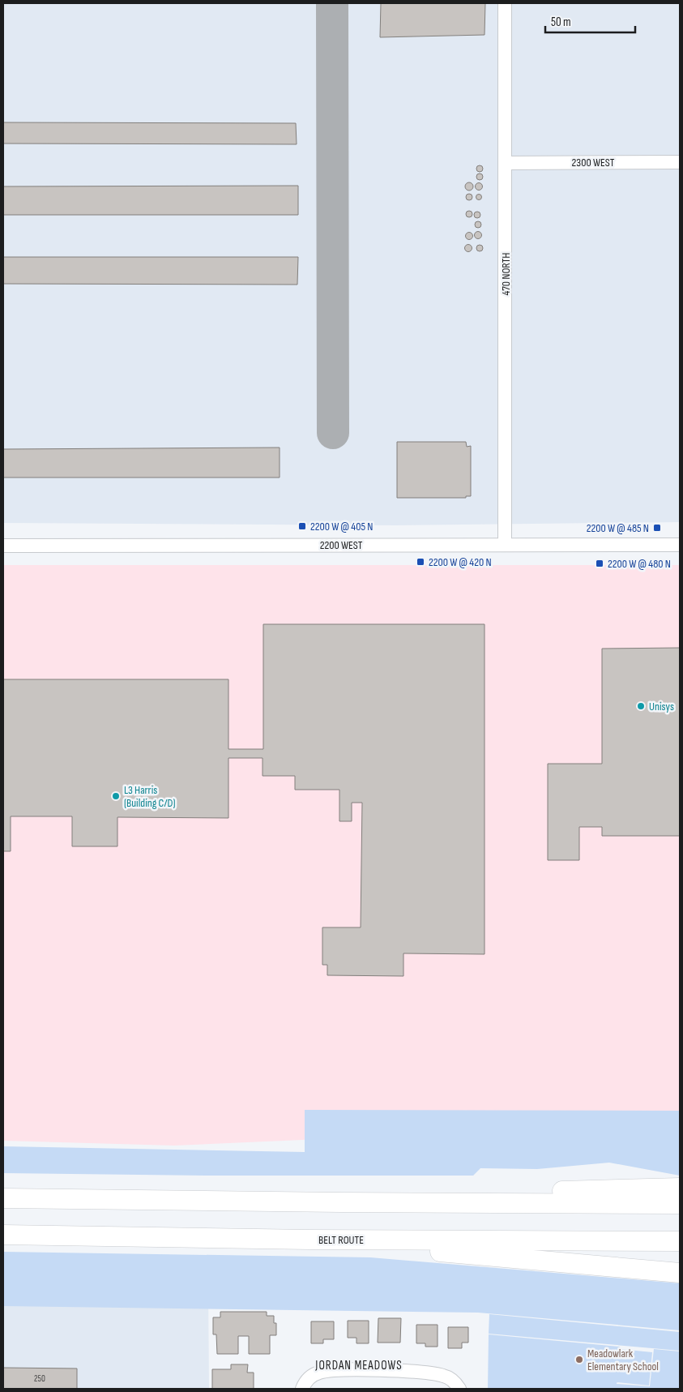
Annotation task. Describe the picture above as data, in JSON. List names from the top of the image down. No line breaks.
{"streets":{"highway":["BELT ROUTE"],"street":["2300 WEST","470 NORTH","2200 WEST"]},"crossings":[["2300 WEST","470 NORTH"],["470 NORTH","2200 WEST"]],"districts":["JORDAN MEADOWS"],"places":{"transit":["2200 W @ 405 N","2200 W @ 485 N","2200 W @ 420 N","2200 W @ 480 N"],"other":["Unisys","L3 Harris (Building C/D)","Meadowlark Elementary School"]},"house_numbers":["250"],"scale_bar":"50 m"}
